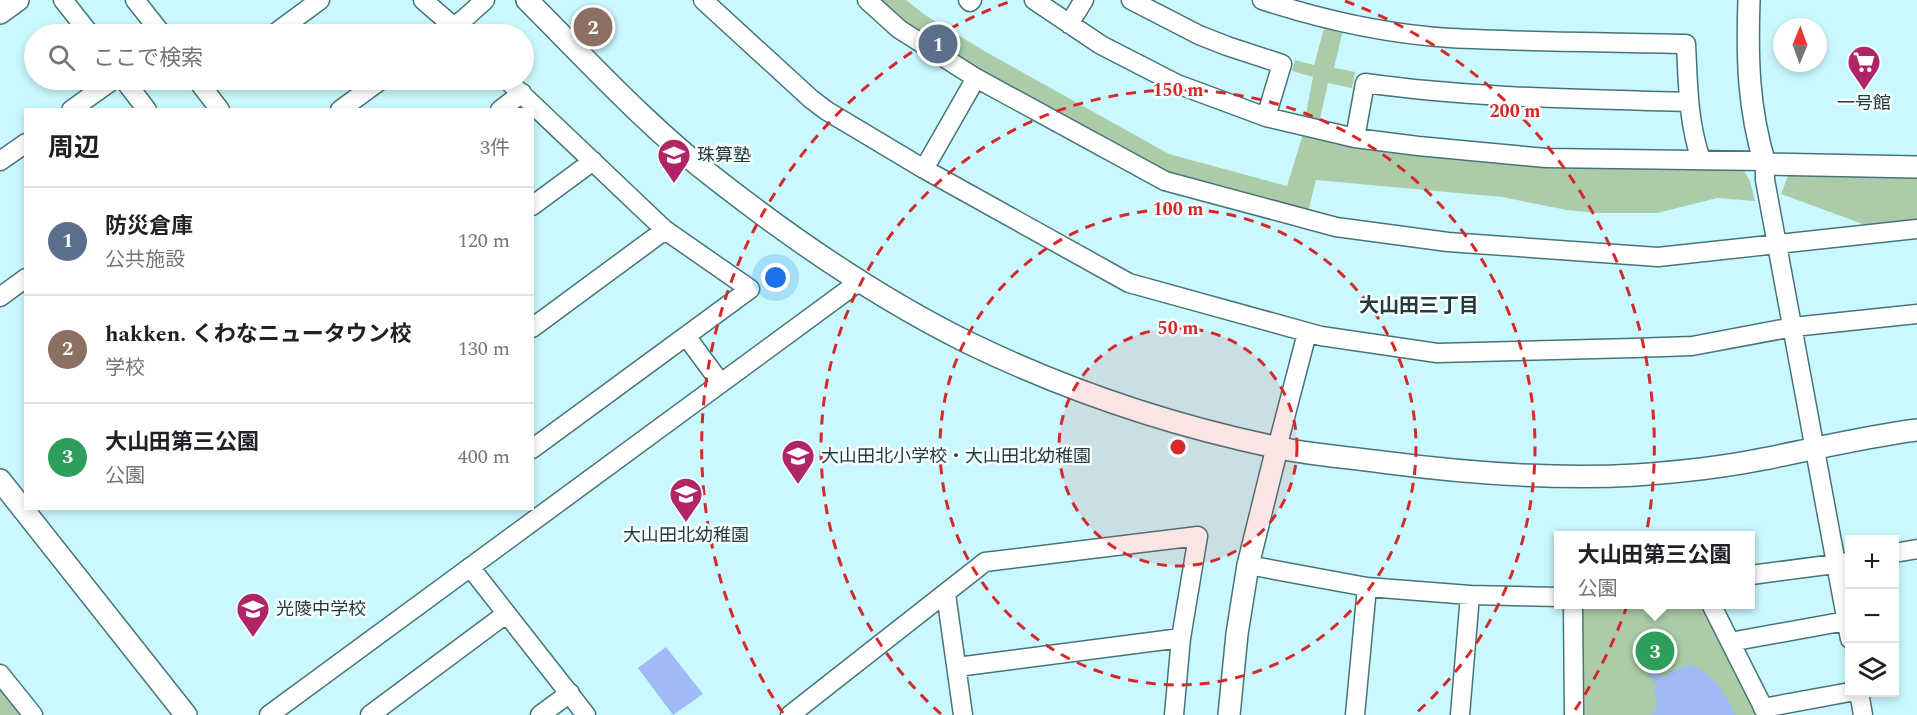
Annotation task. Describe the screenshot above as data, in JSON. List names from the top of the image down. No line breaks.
{"districts":["大山田三丁目"],"places":{"supermarket":["一号館"],"school or university":["珠算塾","大山田北小学校・大山田北幼稚園","大山田北幼稚園","光陵中学校"]},"north":"top","page":{"pins":["2","1","3"],"search":"ここで検索","heading":["周辺","3件"],"list":[{"mark":"1","name":"防災倉庫","note":"公共施設","value":"120 m"},{"mark":"2","name":"hakken. くわなニュータウン校","note":"学校","value":"130 m"},{"mark":"3","name":"大山田第三公園","note":"公園","value":"400 m"}],"popup":["大山田第三公園","公園"],"map_buttons":["+","−"]},"rings":["150 m","200 m","100 m","50 m"]}
